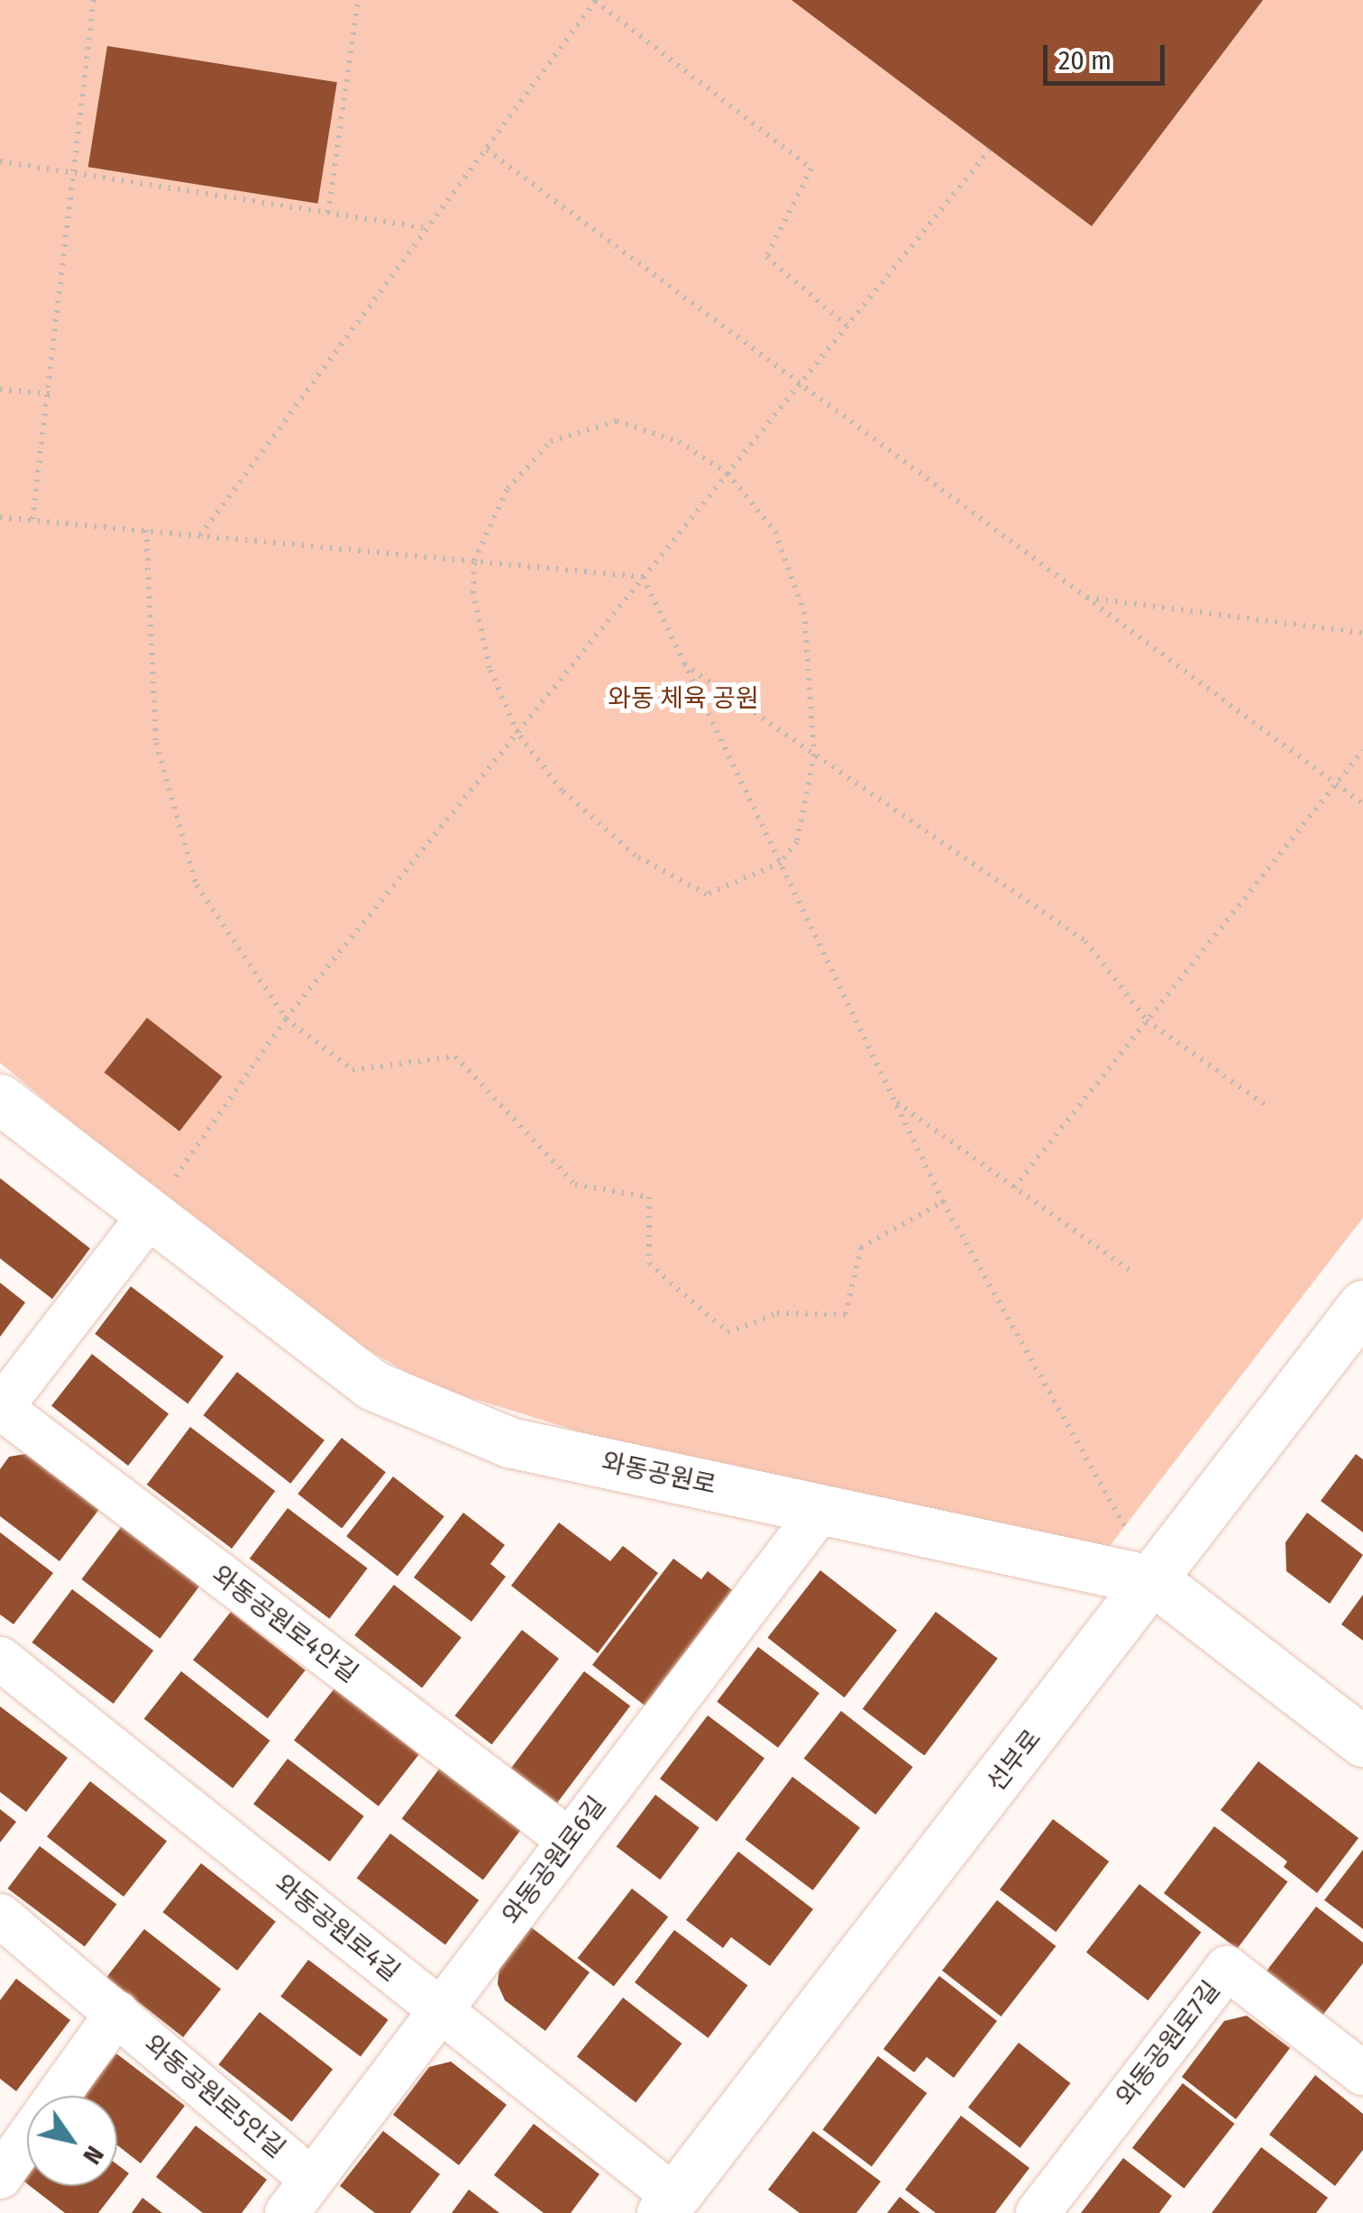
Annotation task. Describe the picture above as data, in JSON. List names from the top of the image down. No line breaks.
{"streets":{"street":["와동공원로","와동공원로4안길","선부로","와동공원로6길","와동공원로4길","와동공원로7길","와동공원로5안길"]},"crossings":[["와동공원로","선부로"],["와동공원로","와동공원로6길"],["와동공원로4안길","와동공원로6길"],["선부로","와동공원로4길"],["와동공원로6길","와동공원로4길"],["와동공원로6길","와동공원로5안길"]],"parks":["와동 체육 공원"],"scale_bar":"20 m","north":"bottom right"}
